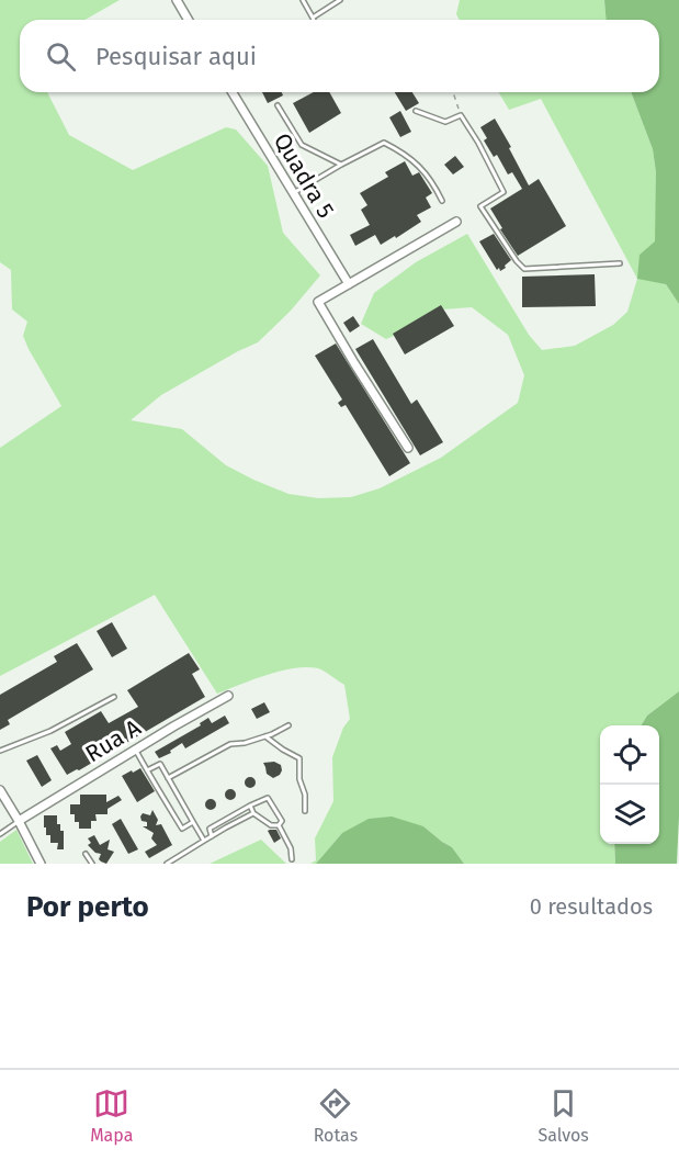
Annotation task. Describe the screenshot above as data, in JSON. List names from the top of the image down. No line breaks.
{"streets":{"street":["Quadra 5","Rua A"]},"page":{"search":"Pesquisar aqui","heading":["Por perto","0 resultados"],"nav":["Mapa","Rotas","Salvos"]}}
